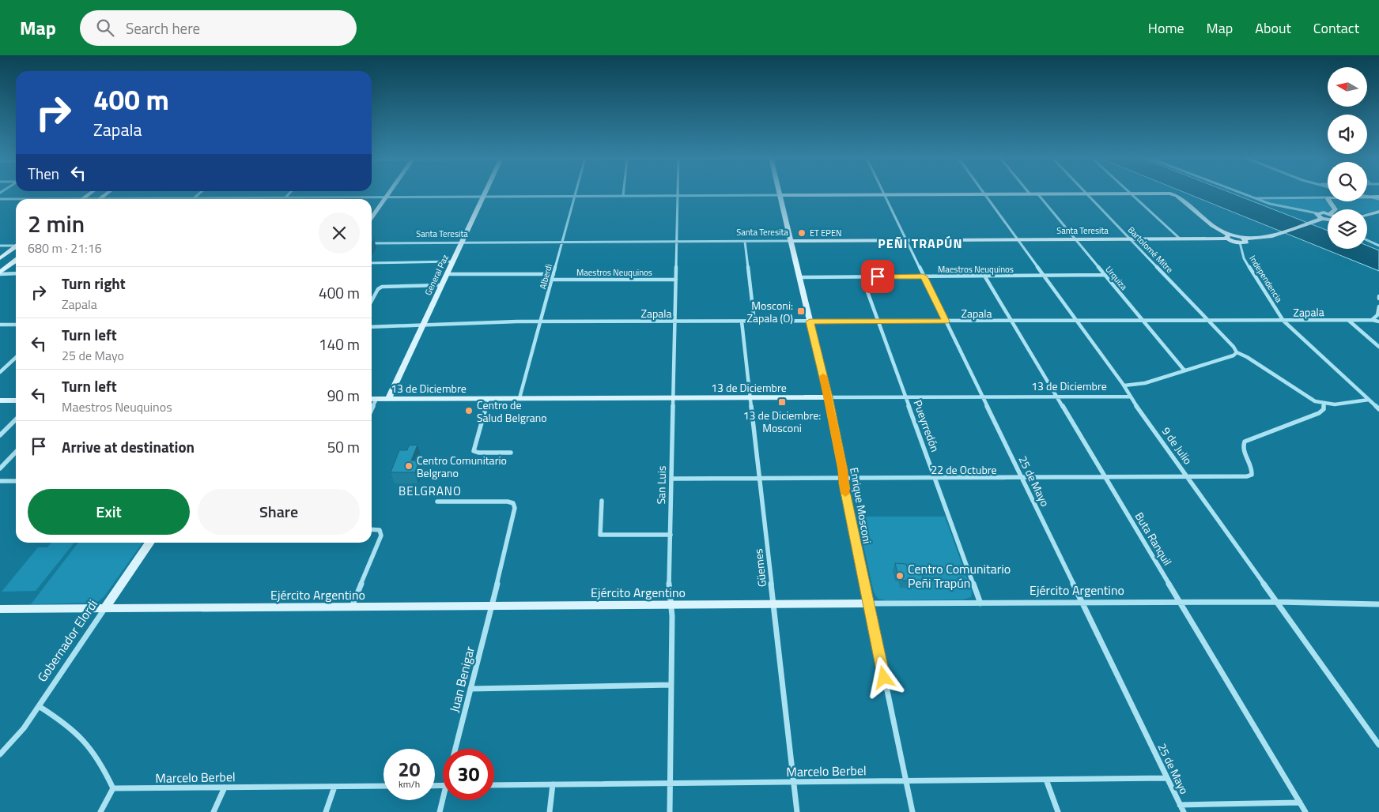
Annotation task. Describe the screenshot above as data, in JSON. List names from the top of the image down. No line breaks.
{"streets":{"main road":["Santa Teresita","General Paz","13 de Diciembre","Enrique Mosconi","Ejército Argentino","Gobernador Elordi"],"street":["Bartolomé Mitre","Maestros Neuquinos","Alberdi","Urquiza","Independencia","Zapala","Pueyrredón","9 de Julio","22 de Octubre","25 de Mayo","San Luis","Buta Ranquil","Güemes","Juan Benigar","Marcelo Berbel"]},"crossings":[["Santa Teresita","Bartolomé Mitre"],["Santa Teresita","General Paz"],["Santa Teresita","Alberdi"],["Santa Teresita","Urquiza"],["Santa Teresita","Independencia"],["Santa Teresita","9 de Julio"],["Santa Teresita","25 de Mayo"],["Santa Teresita","San Luis"],["Santa Teresita","Enrique Mosconi"],["Bartolomé Mitre","Zapala"],["Maestros Neuquinos","Alberdi"],["Maestros Neuquinos","Urquiza"],["Maestros Neuquinos","Pueyrredón"],["Maestros Neuquinos","9 de Julio"],["Maestros Neuquinos","25 de Mayo"],["Maestros Neuquinos","San Luis"],["Maestros Neuquinos","Enrique Mosconi"],["Maestros Neuquinos","Buta Ranquil"],["General Paz","Zapala"],["General Paz","13 de Diciembre"],["Alberdi","Zapala"],["Alberdi","13 de Diciembre"],["Urquiza","Zapala"],["Independencia","Zapala"],["Zapala","Pueyrredón"],["Zapala","9 de Julio"],["Zapala","25 de Mayo"],["Zapala","San Luis"],["Zapala","Enrique Mosconi"],["Zapala","Buta Ranquil"],["Zapala","Güemes"],["13 de Diciembre","Pueyrredón"],["13 de Diciembre","9 de Julio"],["13 de Diciembre","25 de Mayo"],["13 de Diciembre","San Luis"],["13 de Diciembre","Enrique Mosconi"],["13 de Diciembre","Buta Ranquil"],["13 de Diciembre","Güemes"],["Pueyrredón","22 de Octubre"],["Pueyrredón","Ejército Argentino"],["9 de Julio","22 de Octubre"],["9 de Julio","Ejército Argentino"],["22 de Octubre","25 de Mayo"],["22 de Octubre","San Luis"],["22 de Octubre","Enrique Mosconi"],["22 de Octubre","Buta Ranquil"],["22 de Octubre","Güemes"],["25 de Mayo","Ejército Argentino"],["25 de Mayo","Marcelo Berbel"],["San Luis","Ejército Argentino"],["San Luis","Marcelo Berbel"],["Enrique Mosconi","Ejército Argentino"],["Enrique Mosconi","Marcelo Berbel"],["Buta Ranquil","Ejército Argentino"],["Güemes","Ejército Argentino"],["Güemes","Marcelo Berbel"],["Ejército Argentino","Gobernador Elordi"],["Ejército Argentino","Juan Benigar"]],"districts":["PEÑI TRAPÚN","BELGRANO"],"places":{"other":["ET EPEN","Centro de Salud Belgrano","Centro Comunitario Belgrano","Centro Comunitario Peñi Trapún"],"transit":["Mosconi: Zapala (O)","13 de Diciembre: Mosconi"]},"north":"left","page":{"header":"Map","search":"Search here","nav":["Home","Map","About","Contact"],"turn":["400 m","Zapala"],"then":"Then","heading":["2 min","680 m · 21:16"],"list":[{"name":"Turn right","note":"Zapala","value":"400 m"},{"name":"Turn left","note":"25 de Mayo","value":"140 m"},{"name":"Turn left","note":"Maestros Neuquinos","value":"90 m"},{"name":"Arrive at destination","value":"50 m"}],"buttons":["Exit","Share"],"speed":"20 km/h","limit":"30"}}
